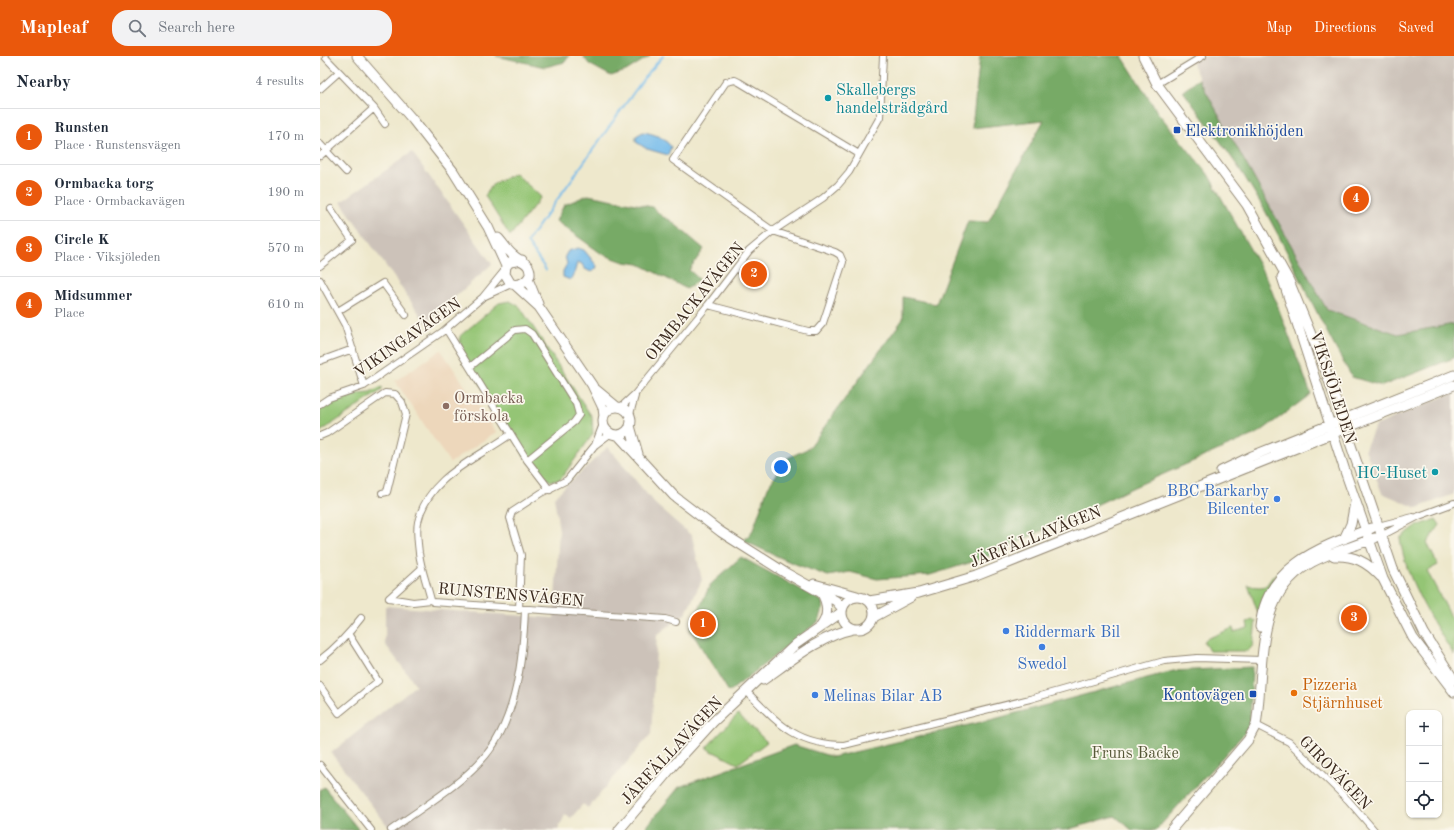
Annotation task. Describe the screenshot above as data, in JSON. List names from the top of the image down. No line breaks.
{"streets":{"street":["ORMBACKAVÄGEN","VIKINGAVÄGEN","VIKSJÖLEDEN","JÄRFÄLLAVÄGEN","RUNSTENSVÄGEN","GIROVÄGEN"]},"crossings":[["VIKSJÖLEDEN","JÄRFÄLLAVÄGEN"]],"parks":["Fruns Backe"],"places":{"other":["Skallebergs handelsträdgård","Ormbacka förskola","HC-Huset","BBC Barkarby Bilcenter","Riddermark Bil","Swedol","Pizzeria Stjärnhuset","Melinas Bilar AB"],"transit":["Elektronikhöjden","Kontovägen"]},"page":{"header":"Mapleaf","search":"Search here","nav":["Map","Directions","Saved"],"heading":["Nearby","4 results"],"list":[{"mark":"1","name":"Runsten","note":"Place · Runstensvägen","value":"170 m"},{"mark":"2","name":"Ormbacka torg","note":"Place · Ormbackavägen","value":"190 m"},{"mark":"3","name":"Circle K","note":"Place · Viksjöleden","value":"570 m"},{"mark":"4","name":"Midsummer","note":"Place","value":"610 m"}],"pins":["4","2","3","1"],"map_buttons":["+","−"]}}
